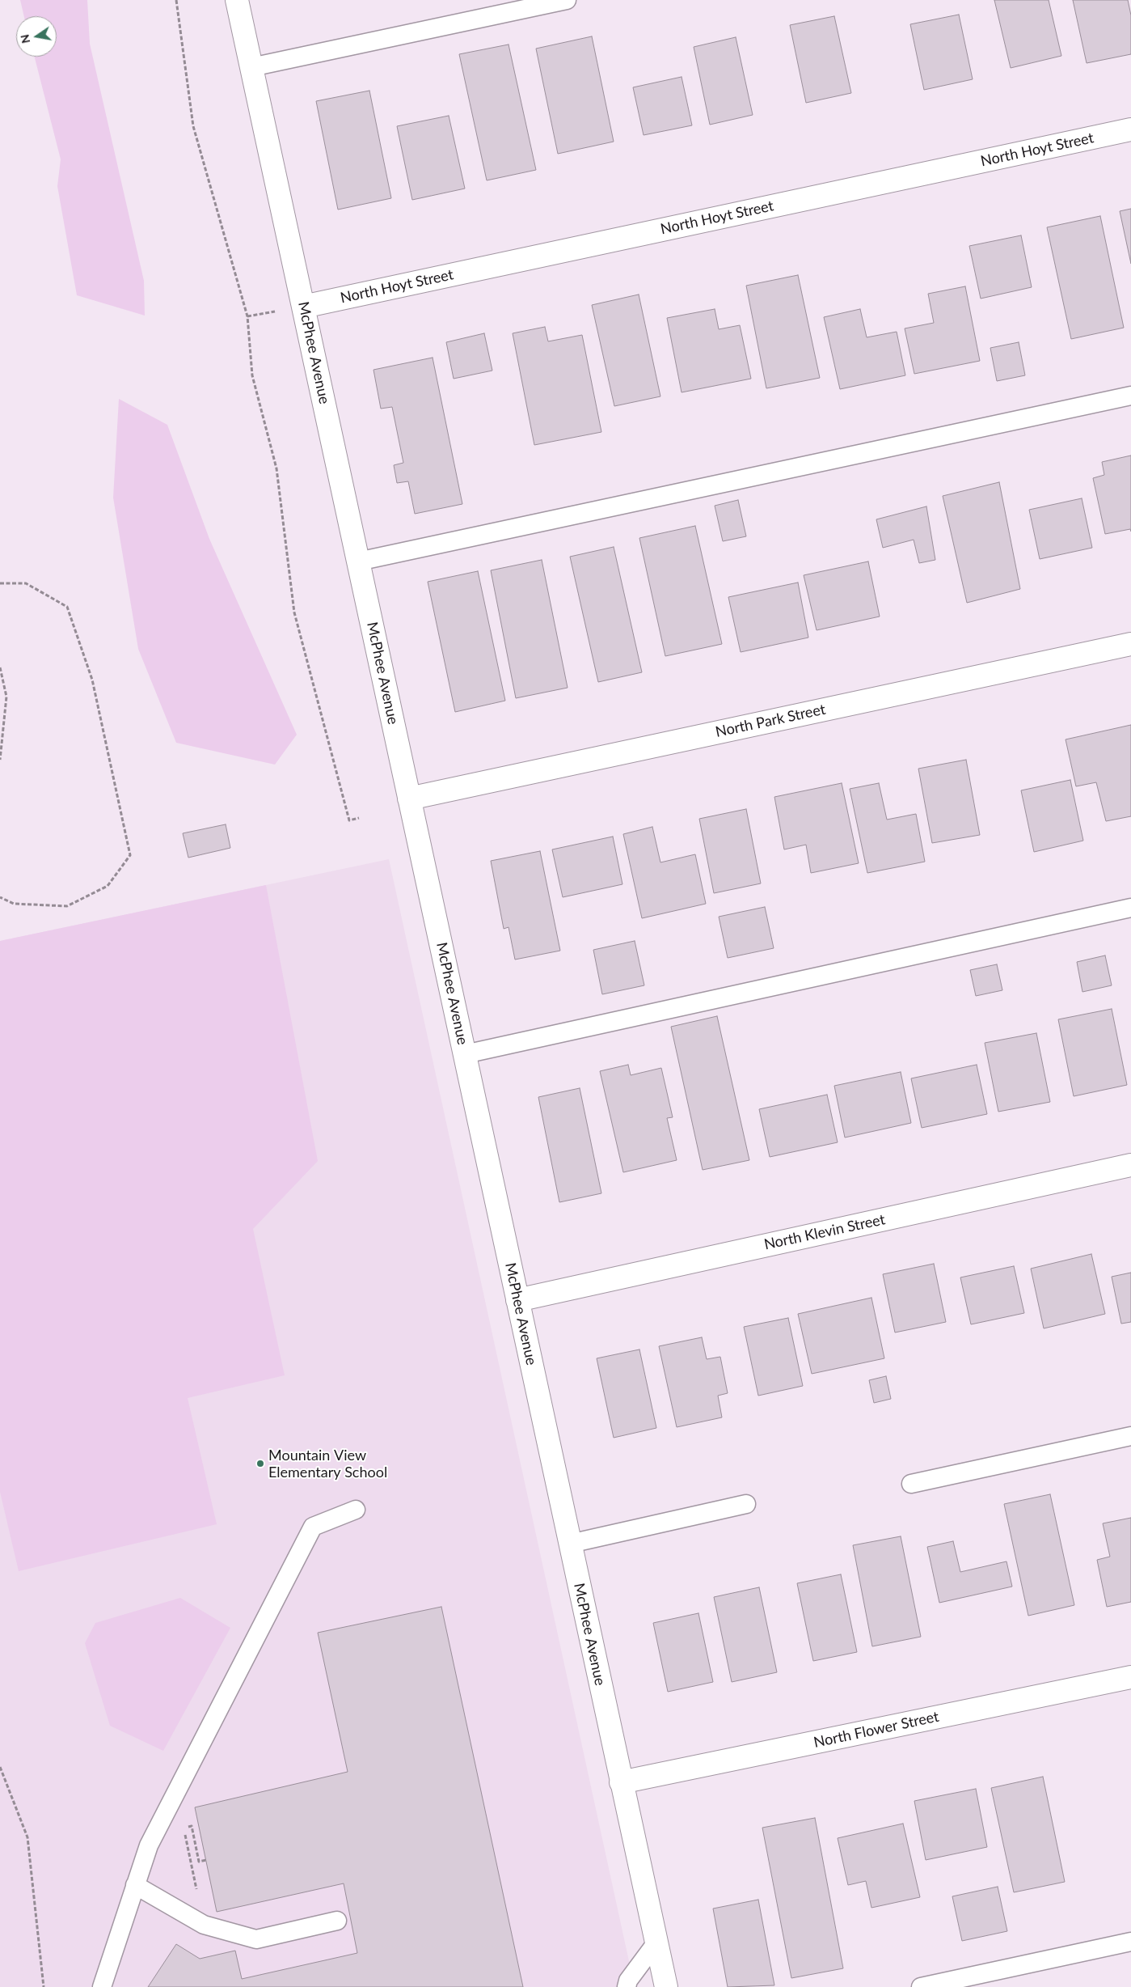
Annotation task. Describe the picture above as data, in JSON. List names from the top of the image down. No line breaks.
{"streets":{"street":["North Hoyt Street","McPhee Avenue","North Park Street","North Klevin Street","North Flower Street"]},"crossings":[["North Hoyt Street","McPhee Avenue"],["McPhee Avenue","North Park Street"],["McPhee Avenue","North Klevin Street"],["McPhee Avenue","North Flower Street"]],"places":["Mountain View Elementary School"],"north":"left"}
